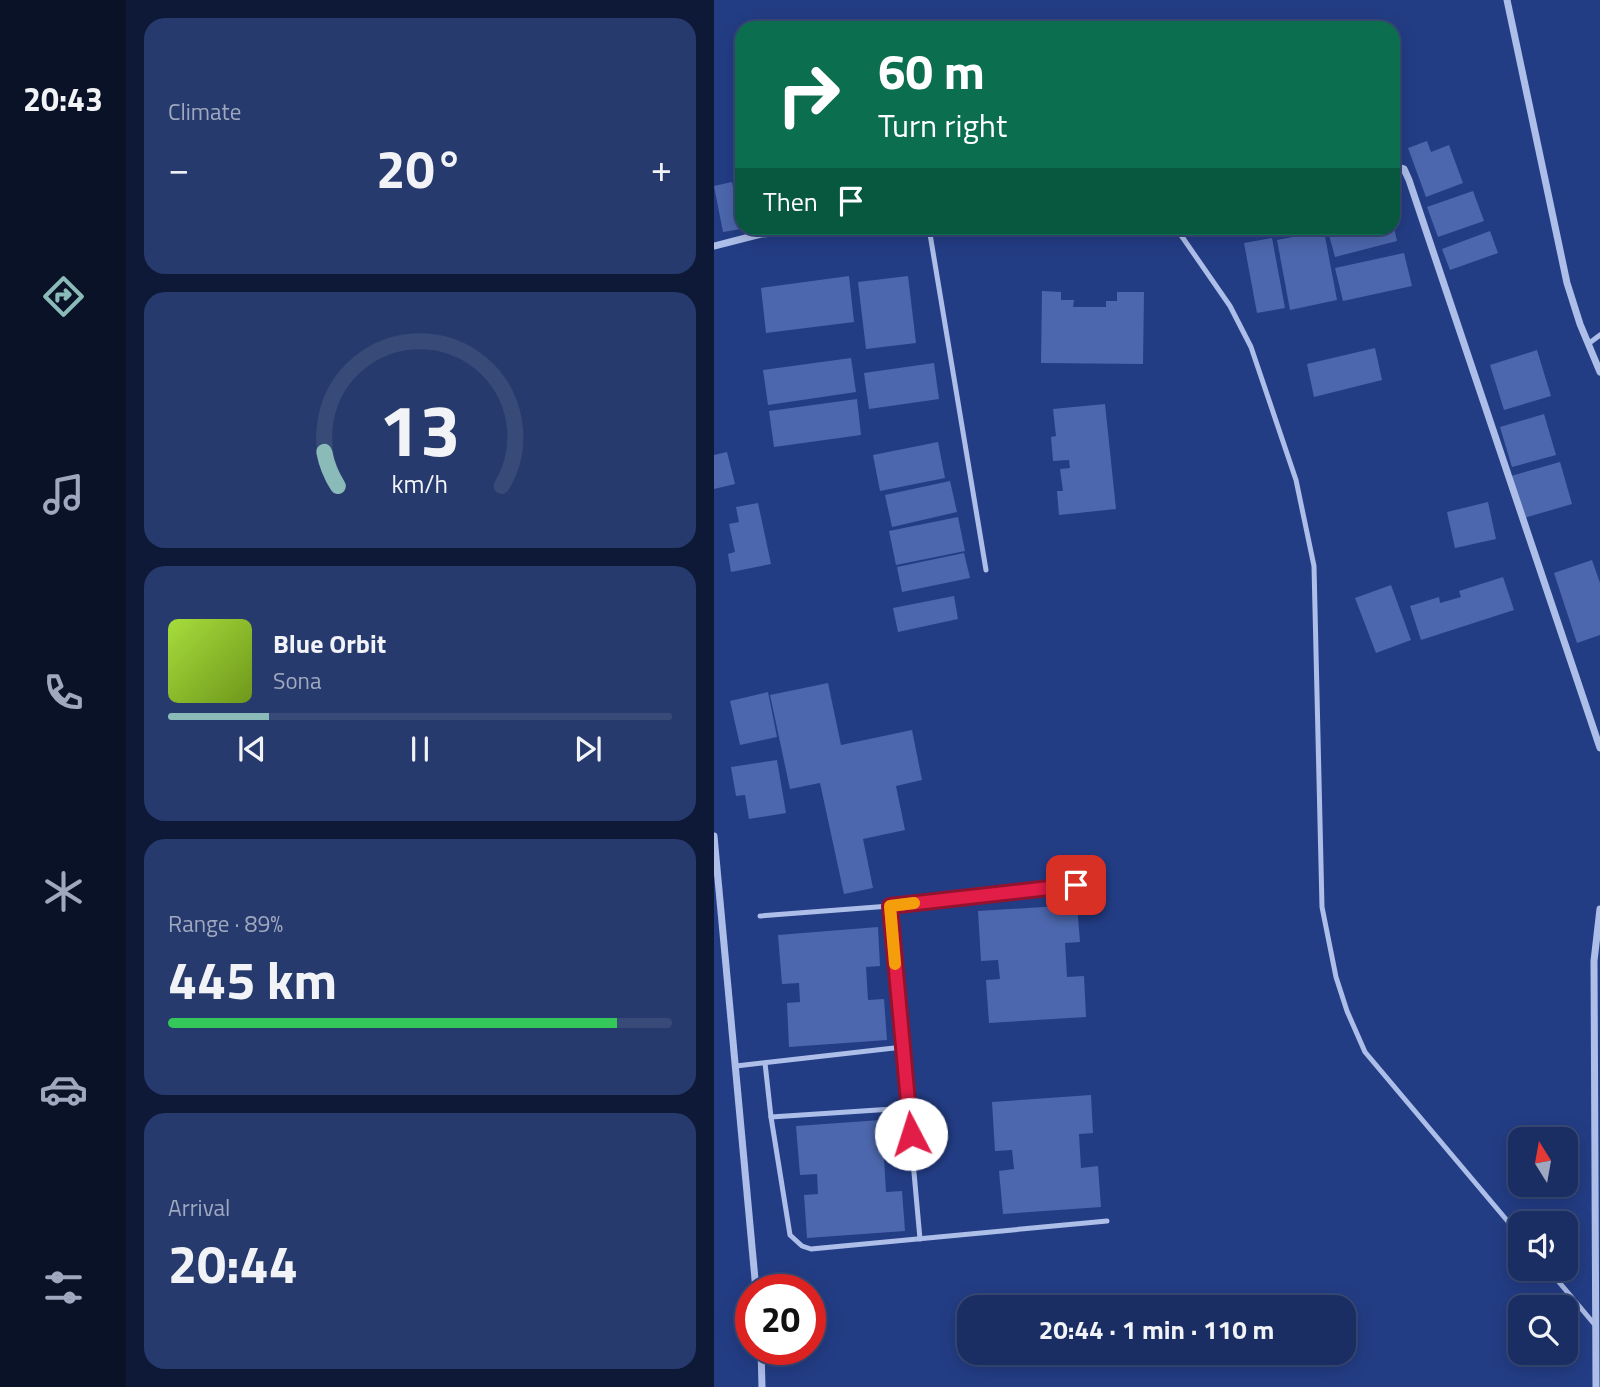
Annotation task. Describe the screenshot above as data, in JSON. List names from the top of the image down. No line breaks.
{"north":"top","page":{"tabs":"20:43","tile":["Climate",["Range · 89%","445 km"],["Arrival","20:44"]],"turn":["60 m","Turn right"],"heat":["−","20°","+"],"then":"Then","song":["Blue Orbit","Sona"],"limit":"20","trip":"20:44 · 1 min · 110 m","gauge":["13","km/h"]}}
